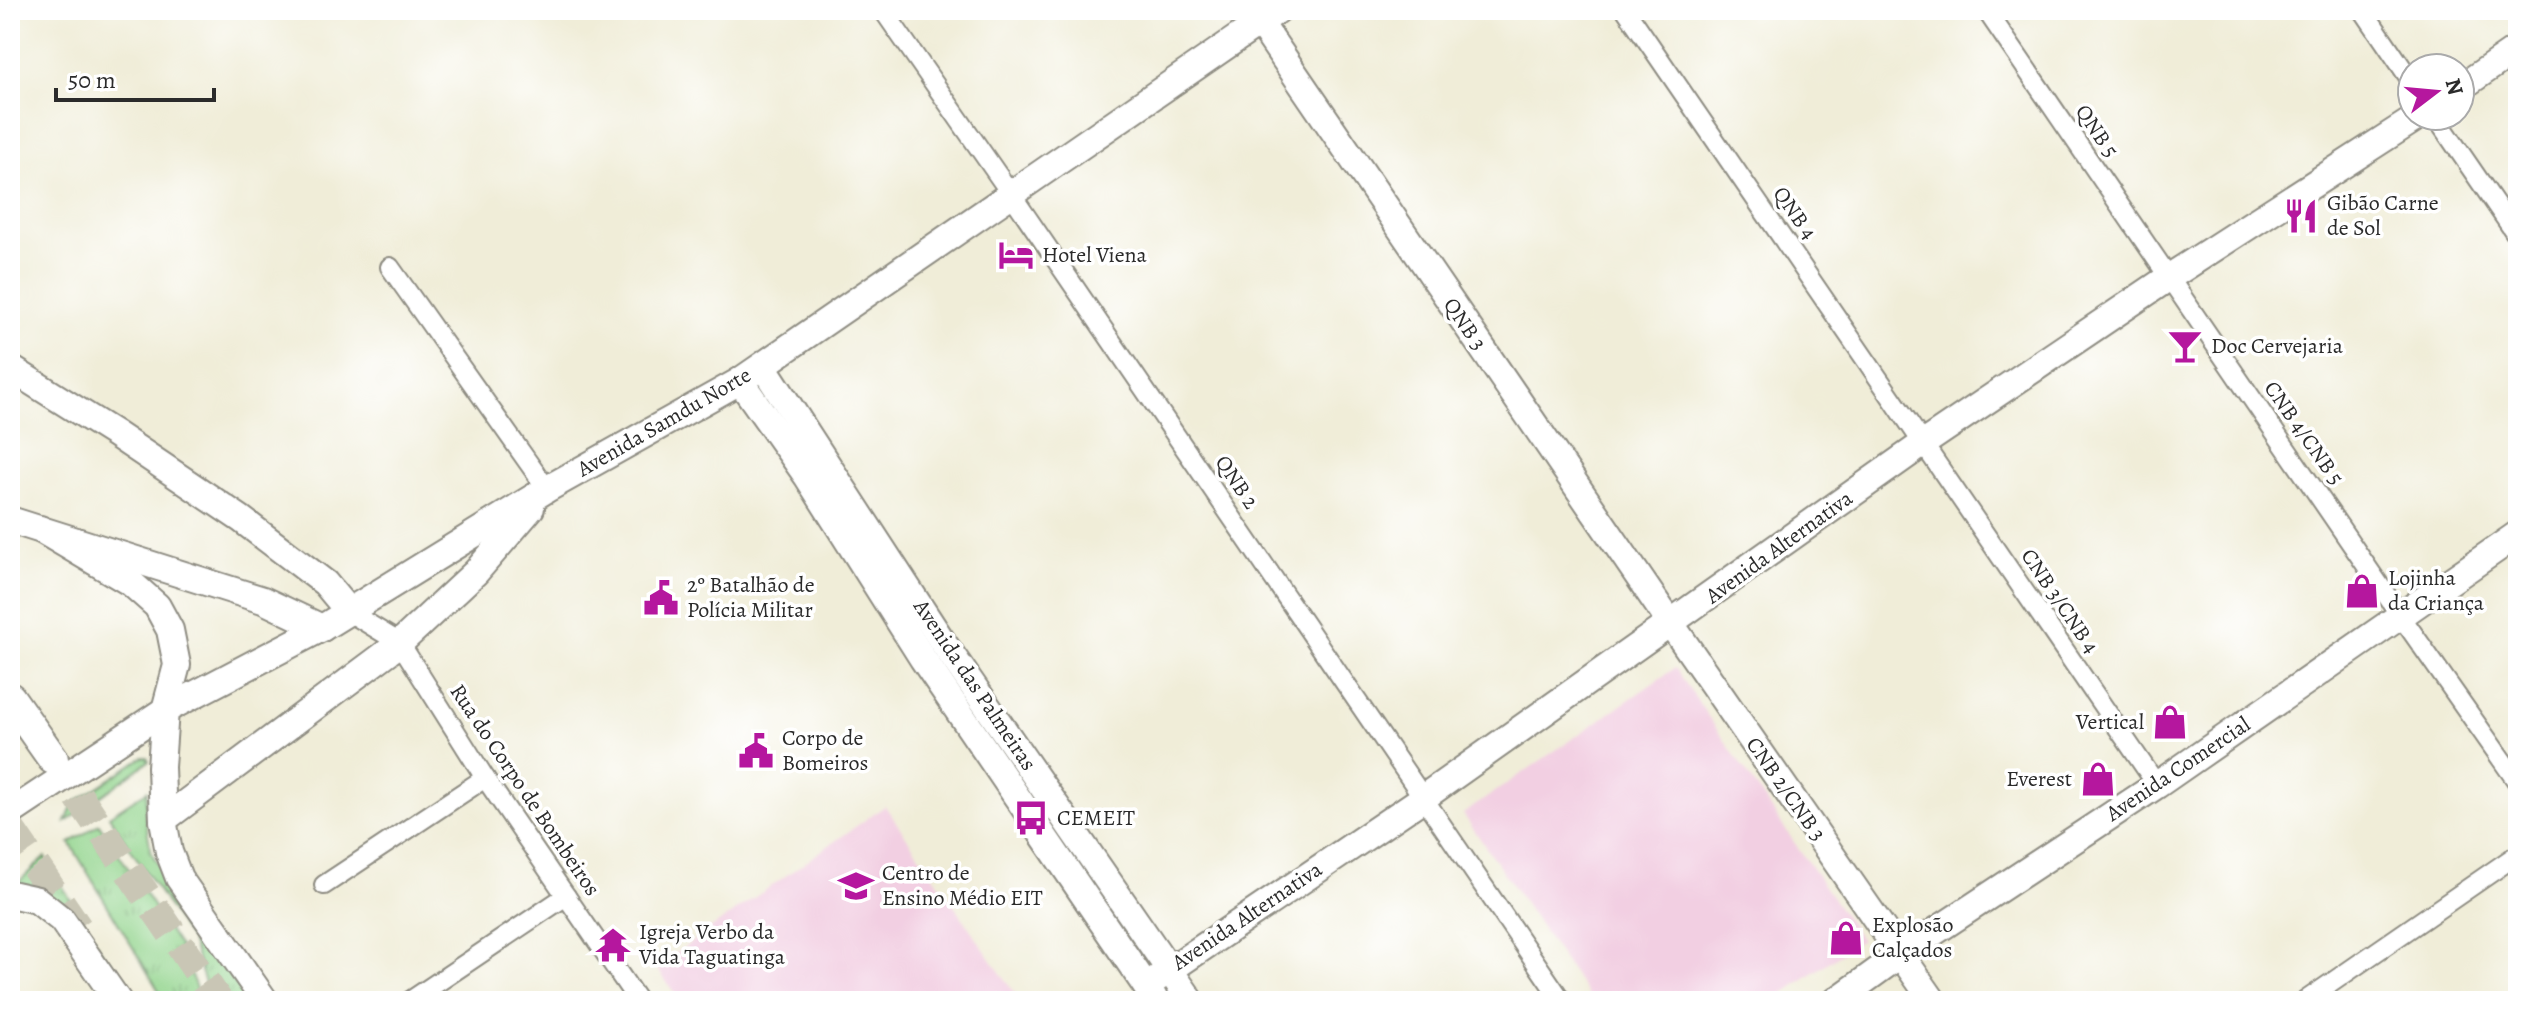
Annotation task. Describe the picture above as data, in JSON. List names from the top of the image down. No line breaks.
{"streets":{"main road":["QNB 3","Avenida Samdu Norte","Avenida Alternativa","Avenida das Palmeiras","Avenida Comercial","CNB 2/CNB 3"],"street":["QNB 5","QNB 4","CNB 4/CNB 5","QNB 2","CNB 3/CNB 4","Rua do Corpo de Bombeiros"]},"crossings":[["QNB 5","CNB 4/CNB 5"],["QNB 5","Avenida Alternativa"],["QNB 4","Avenida Alternativa"],["QNB 4","CNB 3/CNB 4"],["QNB 3","Avenida Samdu Norte"],["QNB 3","Avenida Alternativa"],["QNB 3","CNB 2/CNB 3"],["Avenida Samdu Norte","QNB 2"],["Avenida Samdu Norte","Avenida das Palmeiras"],["CNB 4/CNB 5","Avenida Alternativa"],["CNB 4/CNB 5","Avenida Comercial"],["QNB 2","Avenida Alternativa"],["Avenida Alternativa","CNB 3/CNB 4"],["Avenida Alternativa","Avenida das Palmeiras"],["Avenida Alternativa","CNB 2/CNB 3"],["CNB 3/CNB 4","Avenida Comercial"],["Avenida Comercial","CNB 2/CNB 3"]],"places":{"restaurant":["Gibão Carne de Sol"],"hotel":["Hotel Viena"],"bar":["Doc Cervejaria"],"shop":["Lojinha da Criança","Vertical","Everest","Explosão Calçados"],"public building":["2º Batalhão de Polícia Militar","Corpo de Bomeiros"],"bus stop":["CEMEIT"],"school or university":["Centro de Ensino Médio EIT"],"temple":["Igreja Verbo da Vida Taguatinga"]},"scale_bar":"50 m","north":"right"}
